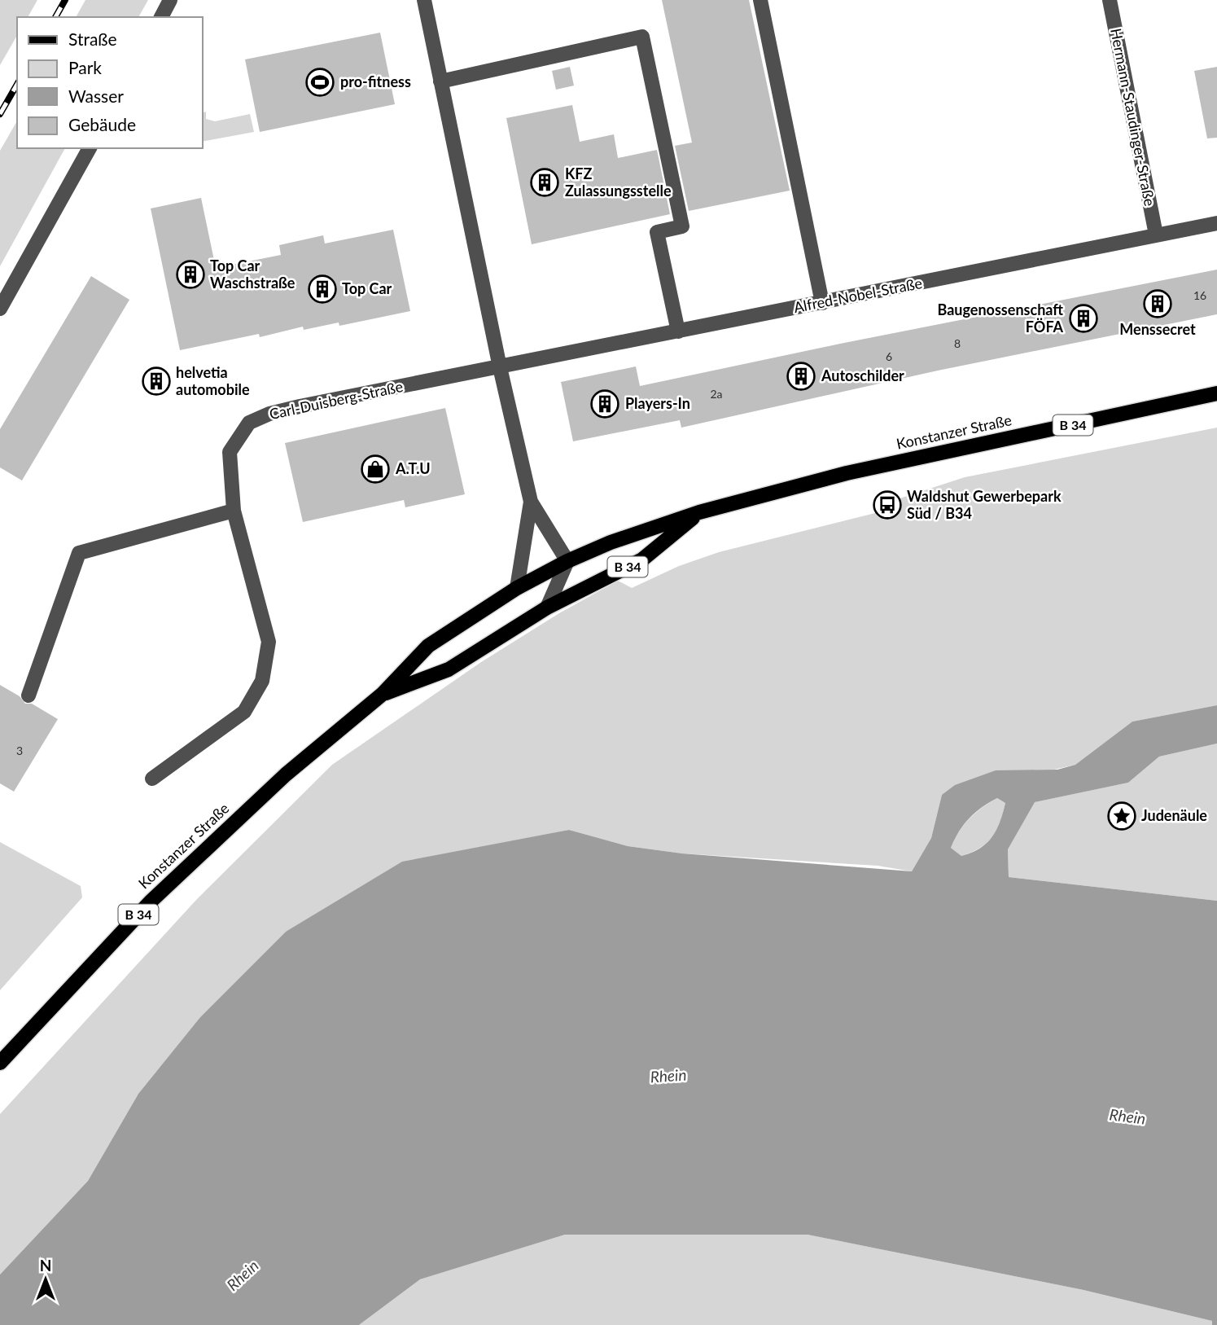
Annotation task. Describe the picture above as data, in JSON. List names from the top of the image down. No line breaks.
{"streets":{"main road":["B 34","Konstanzer Straße"],"street":["Hermann-Staudinger-Straße","Alfred-Nobel-Straße","Carl-Duisberg-Straße"]},"crossings":[["Hermann-Staudinger-Straße","Alfred-Nobel-Straße"],["Alfred-Nobel-Straße","Carl-Duisberg-Straße"]],"water":["Rhein"],"places":{"sports":["pro-fitness"],"building":["KFZ Zulassungsstelle","Top Car Waschstraße","Top Car","Menssecret","Baugenossenschaft FÖFA","Autoschilder","helvetia automobile","Players-In"],"shop":["A.T.U"],"bus stop":["Waldshut Gewerbepark Süd / B34"],"place":["Judenäule"]},"house_numbers":["16","8","6","2a","3"],"legend":["Straße","Park","Wasser","Gebäude"],"north":"top"}
